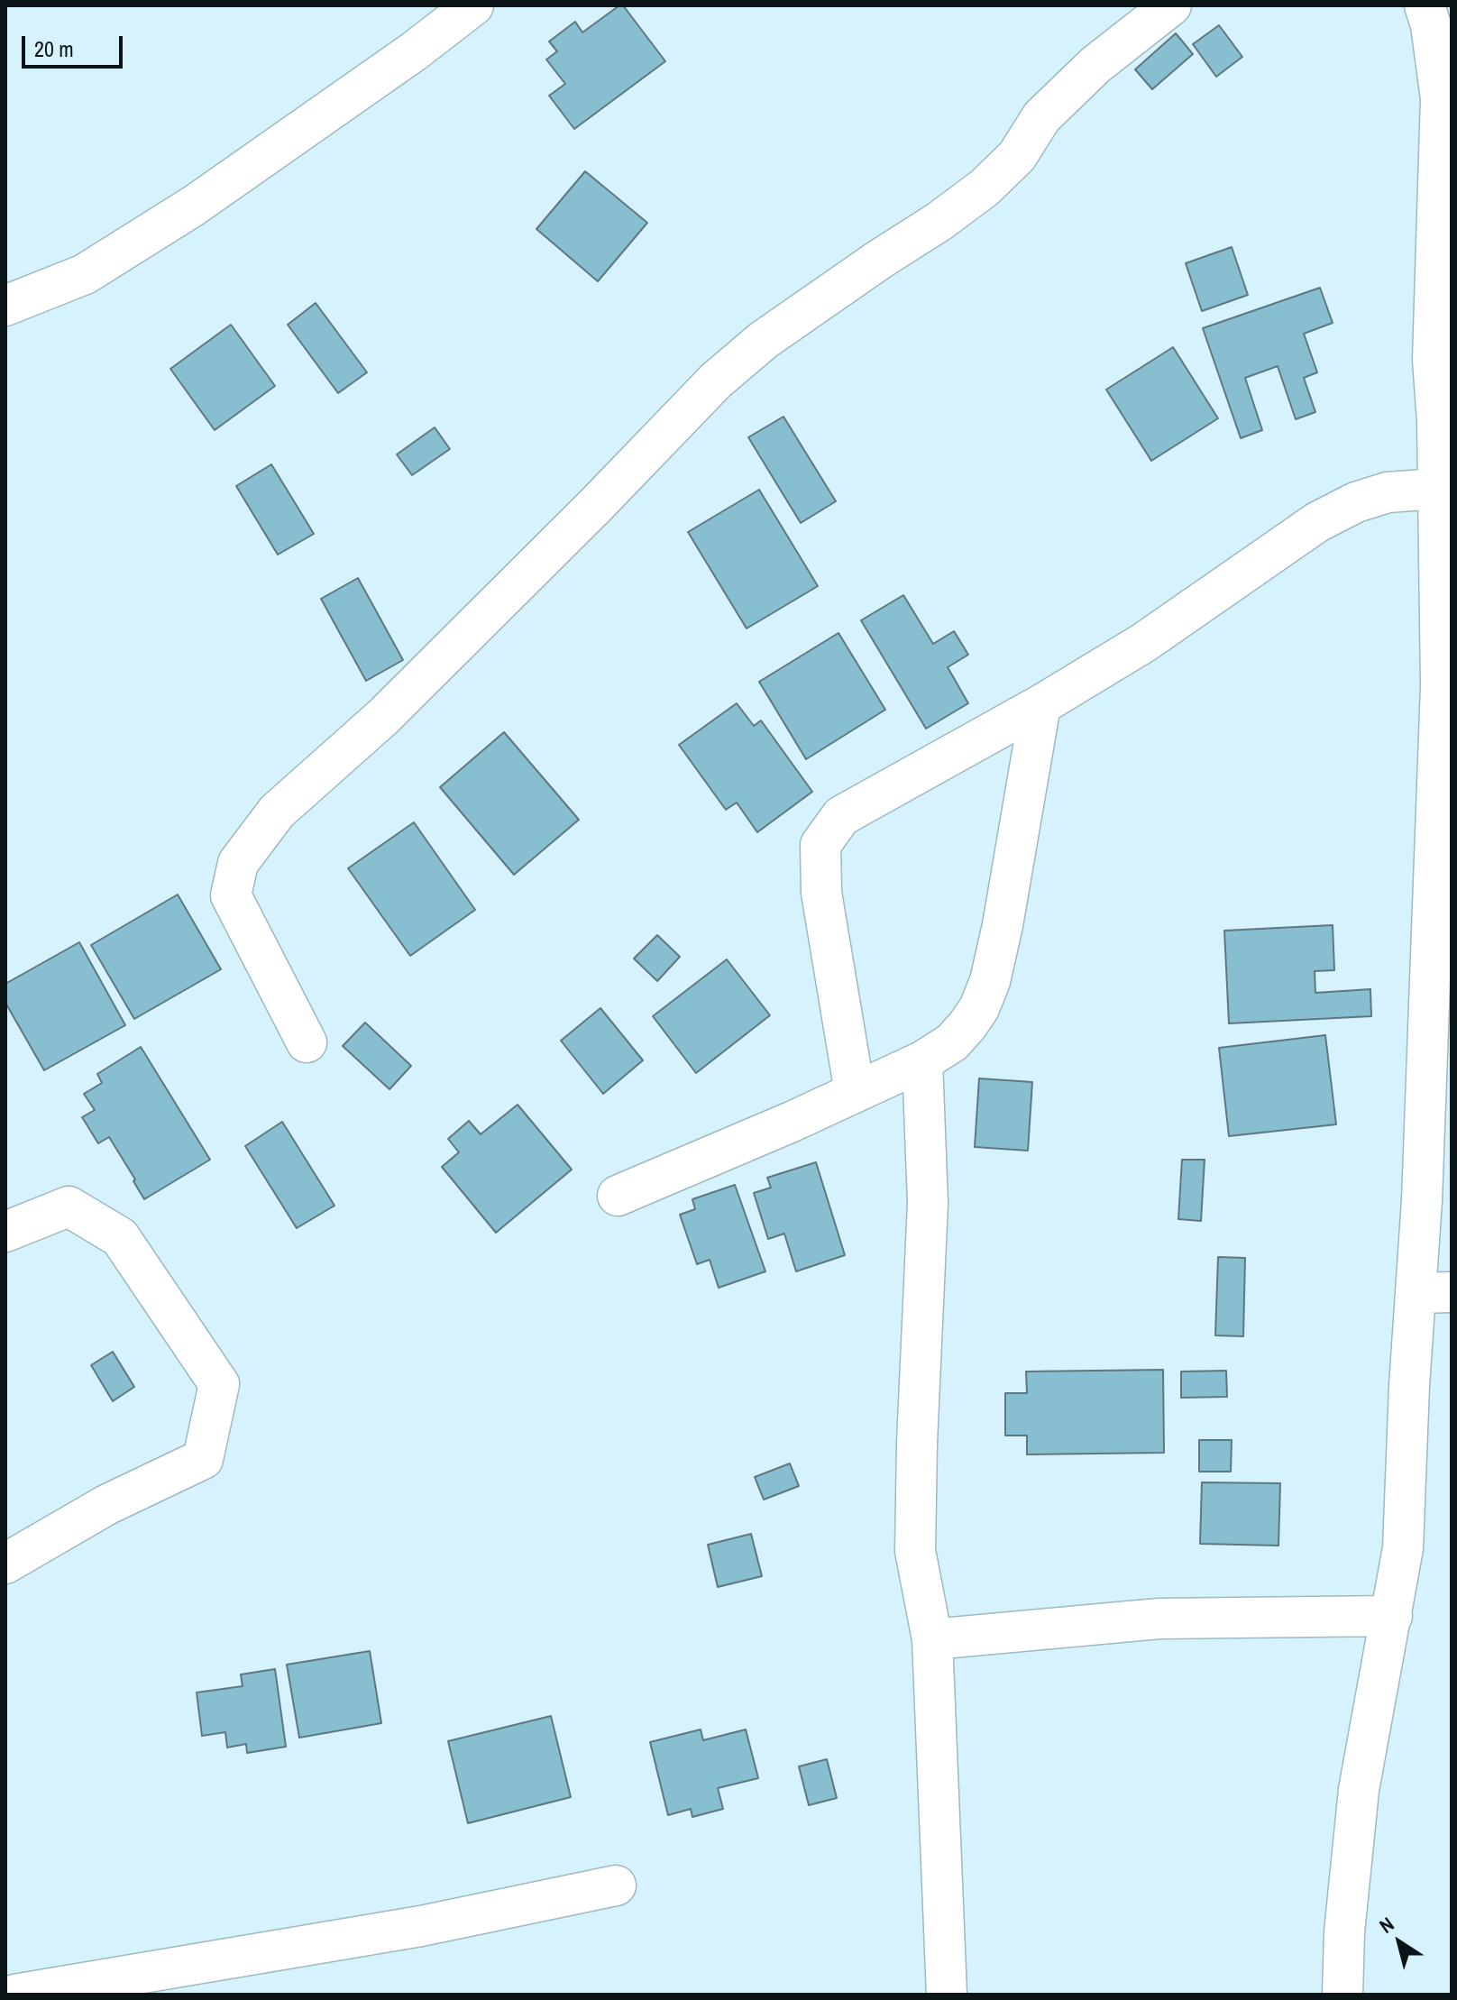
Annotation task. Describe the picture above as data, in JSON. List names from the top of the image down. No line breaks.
{"scale_bar":"20 m","north":"top left"}
